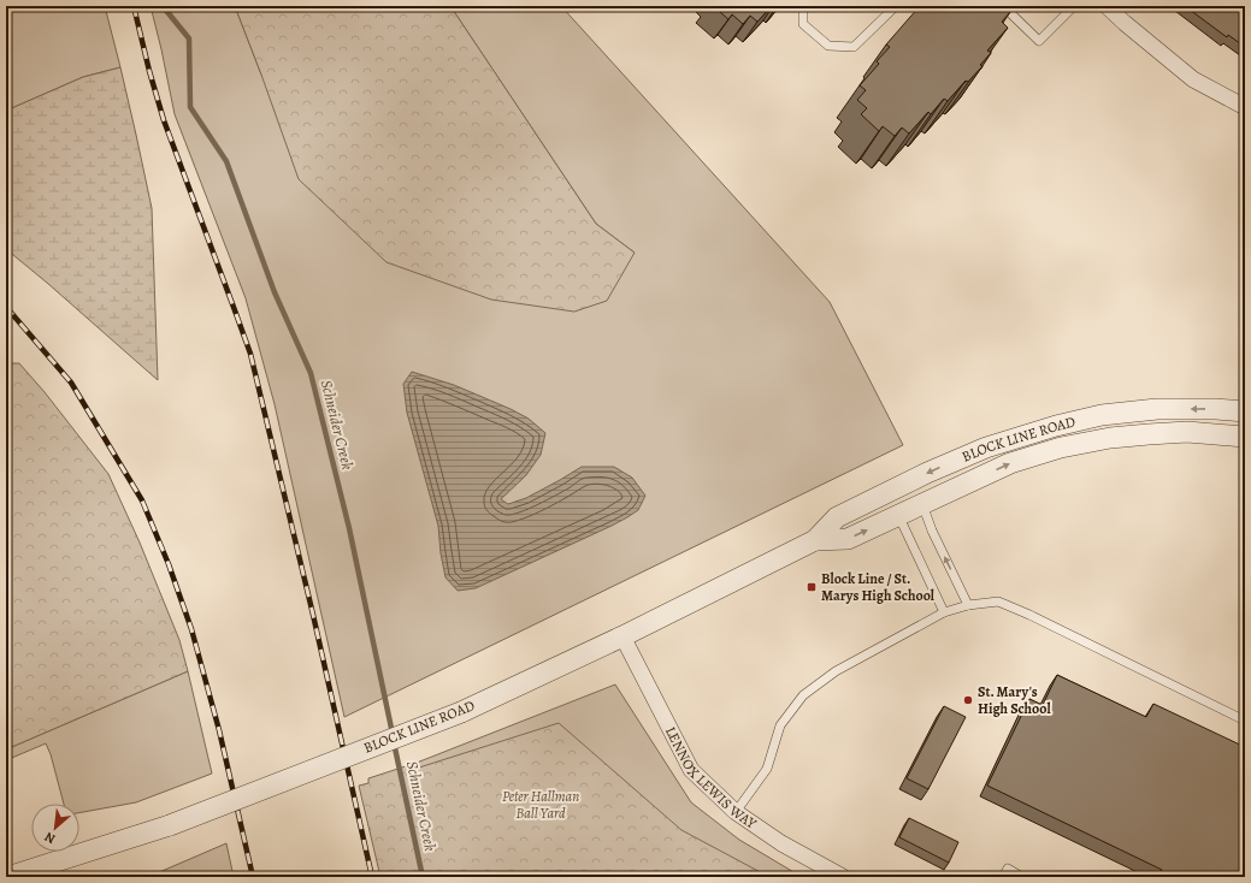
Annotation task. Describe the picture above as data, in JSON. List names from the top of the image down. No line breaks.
{"streets":{"street":["BLOCK LINE ROAD","LENNOX LEWIS WAY"]},"crossings":[["BLOCK LINE ROAD","LENNOX LEWIS WAY"]],"water":["Schneider Creek"],"parks":["Peter Hallman Ball Yard"],"places":{"transit":["Block Line / St. Marys High School"],"other":["St. Mary's High School"]},"north":"bottom left"}
